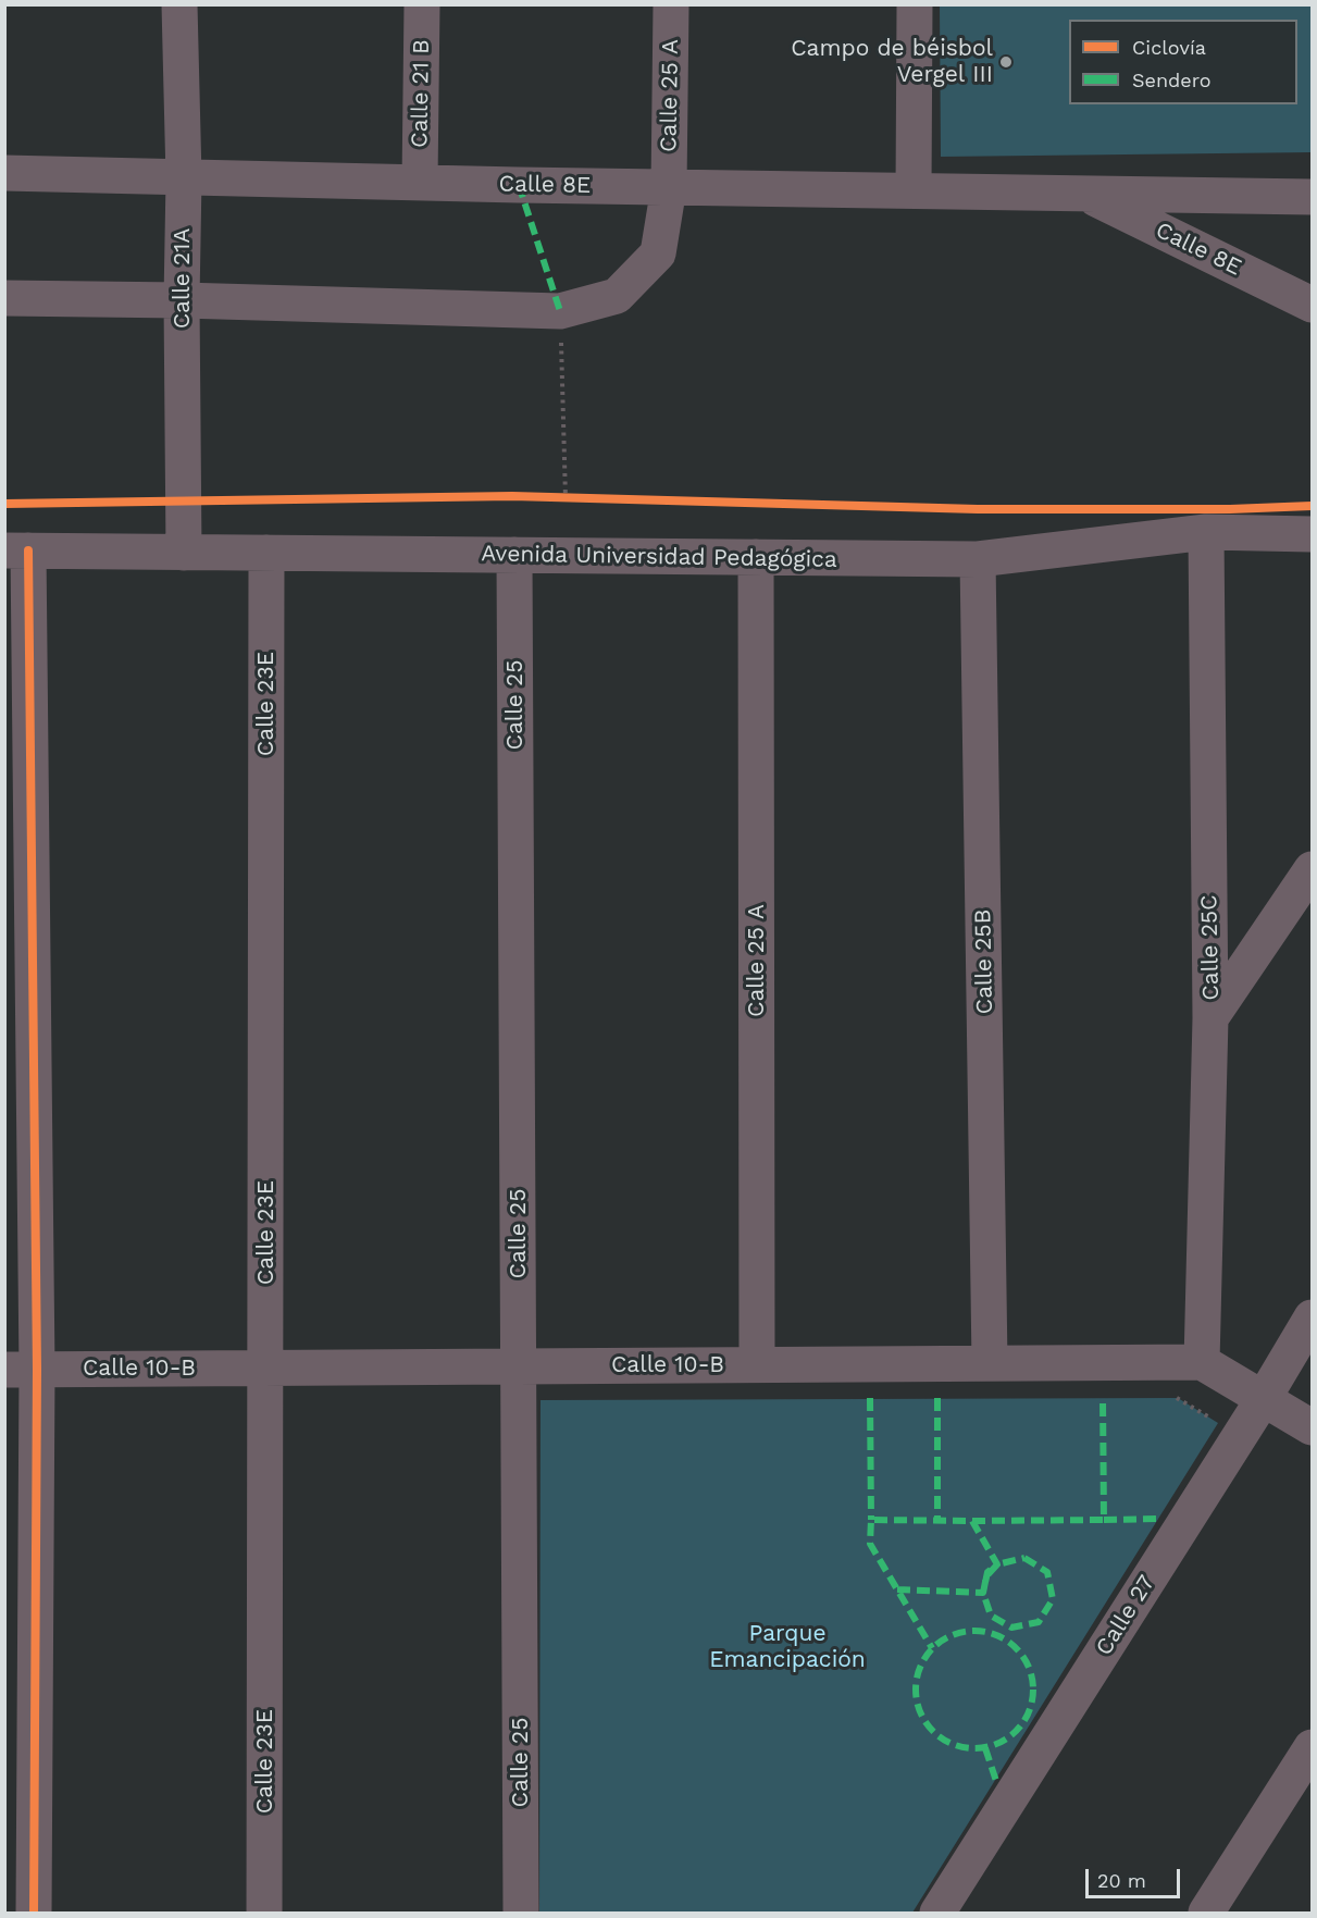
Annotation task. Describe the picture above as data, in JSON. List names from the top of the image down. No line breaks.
{"streets":{"street":["Calle 21 B","Calle 25 A","Calle 8E","Calle 21A","Avenida Universidad Pedagógica","Calle 23E","Calle 25","Calle 25C","Calle 25B","Calle 10-B","Calle 27"]},"crossings":[["Calle 21 B","Calle 8E"],["Calle 25 A","Calle 8E"],["Calle 25 A","Avenida Universidad Pedagógica"],["Calle 25 A","Calle 10-B"],["Calle 8E","Calle 21A"],["Calle 21A","Avenida Universidad Pedagógica"],["Avenida Universidad Pedagógica","Calle 23E"],["Avenida Universidad Pedagógica","Calle 25"],["Avenida Universidad Pedagógica","Calle 25C"],["Avenida Universidad Pedagógica","Calle 25B"],["Calle 23E","Calle 10-B"],["Calle 25","Calle 10-B"],["Calle 25C","Calle 10-B"],["Calle 25B","Calle 10-B"]],"parks":["Parque Emancipación"],"places":["Campo de béisbol Vergel III"],"legend":["Ciclovía","Sendero"],"scale_bar":"20 m"}
